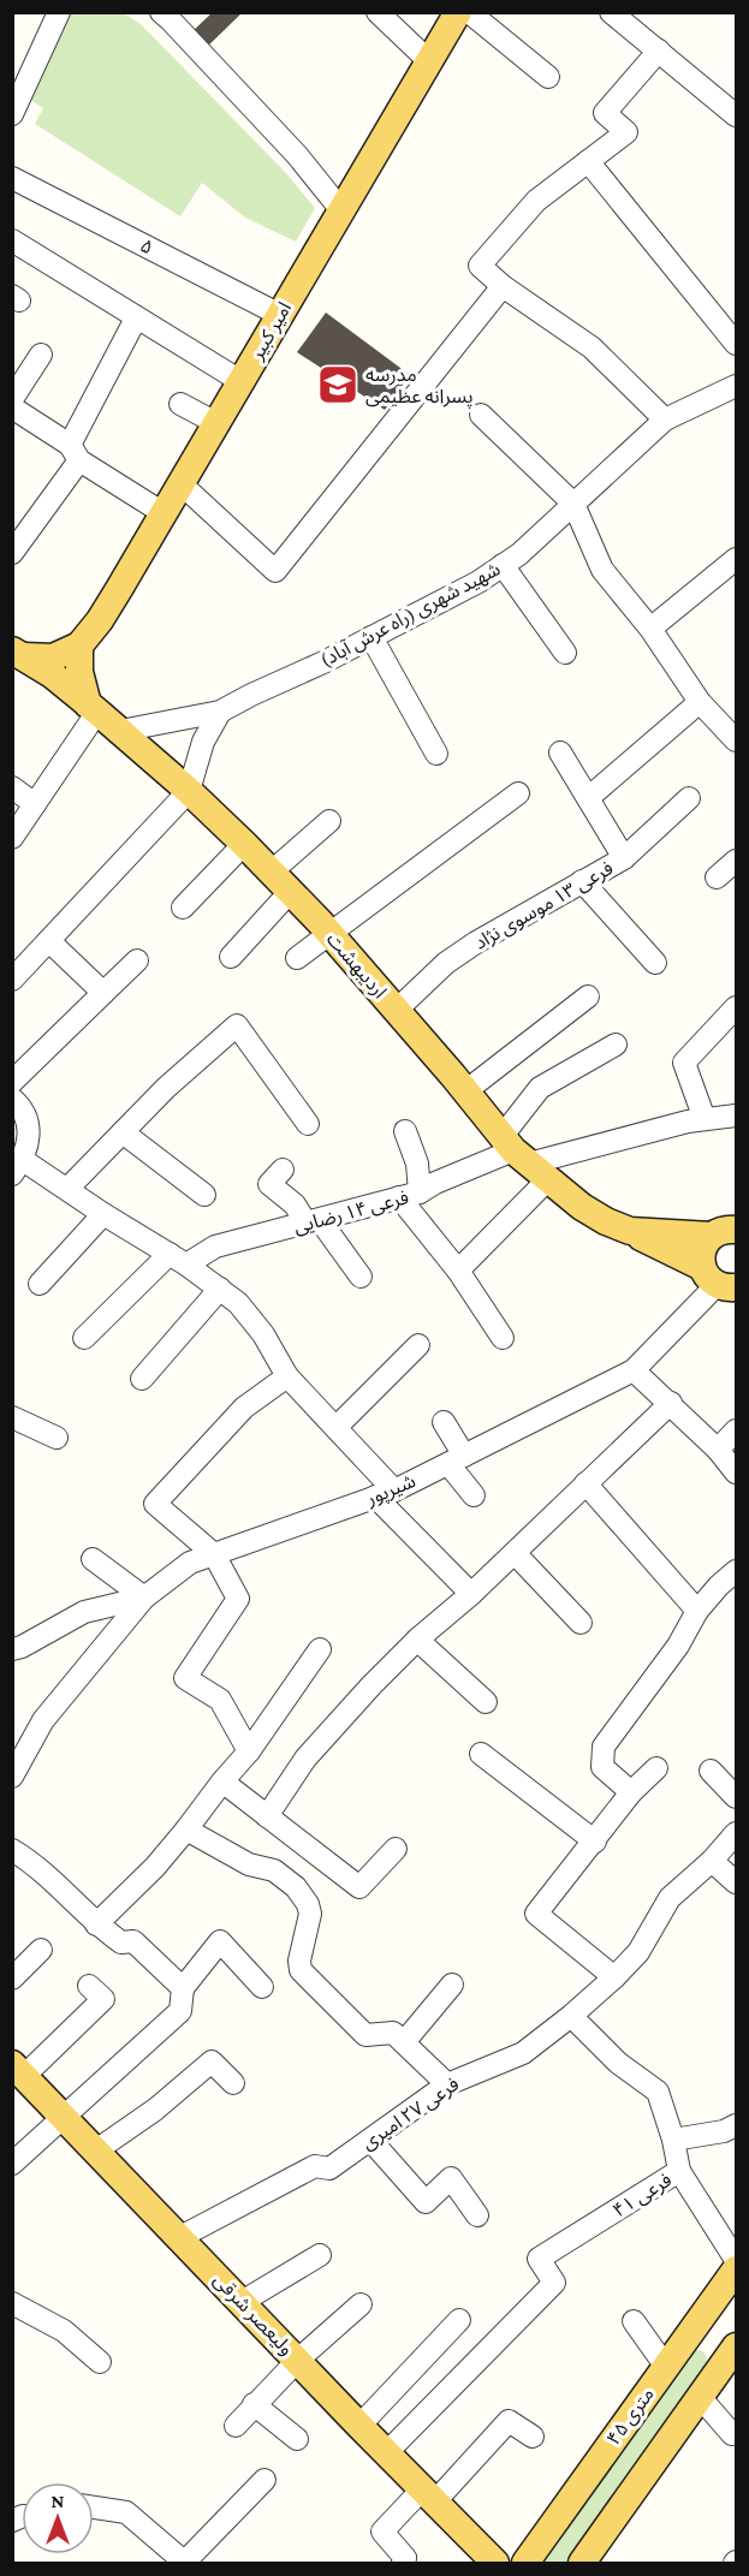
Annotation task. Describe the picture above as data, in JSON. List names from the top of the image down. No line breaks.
{"streets":{"main road":["امیر کبیر","اردیبهشت","ولیعصر شرقی","۴۵ متری"],"street":["۵","شهید شهری (راه عرش آباد)","فرعی ۱‍۳ موسوی نژاد","فرعی ۱۴ رضایی","شیرپور","فرعی ۲۷ امیری","فرعی ۴۱"]},"crossings":[["۵","امیر کبیر"],["شهید شهری (راه عرش آباد)","اردیبهشت"],["فرعی ۱‍۳ موسوی نژاد","اردیبهشت"],["اردیبهشت","فرعی ۱۴ رضایی"],["اردیبهشت","شیرپور"],["فرعی ۲۷ امیری","ولیعصر شرقی"],["فرعی ۴۱","ولیعصر شرقی"],["فرعی ۴۱","۴۵ متری"]],"places":{"school or university":["مدرسه پسرانه عظیمی"]},"north":"top"}
